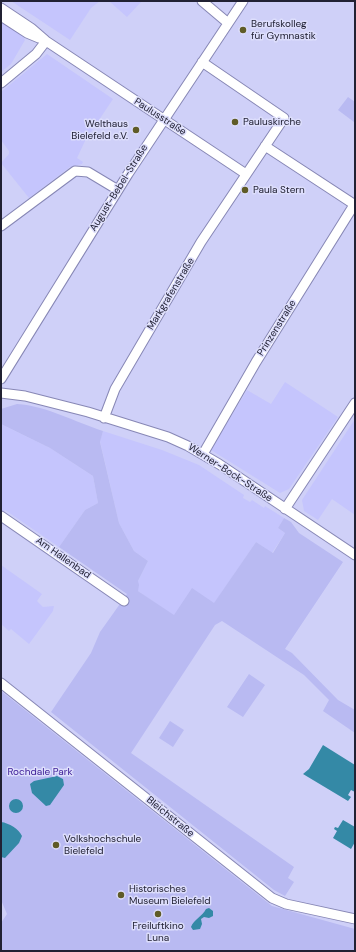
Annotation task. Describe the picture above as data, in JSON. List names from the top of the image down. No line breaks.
{"streets":{"street":["Paulusstraße","August-Bebel-Straße","Markgrafenstraße","Prinzenstraße","Werner-Bock-Straße","Am Hallenbad","Bleichstraße"]},"crossings":[["Paulusstraße","August-Bebel-Straße"],["Paulusstraße","Markgrafenstraße"],["Markgrafenstraße","Werner-Bock-Straße"],["Prinzenstraße","Werner-Bock-Straße"]],"parks":["Rochdale Park"],"places":["Berufskolleg für Gymnastik","Pauluskirche","Welthaus Bielefeld e.V.","Paula Stern","Volkshochschule Bielefeld","Historisches Museum Bielefeld","Freiluftkino Luna"]}
